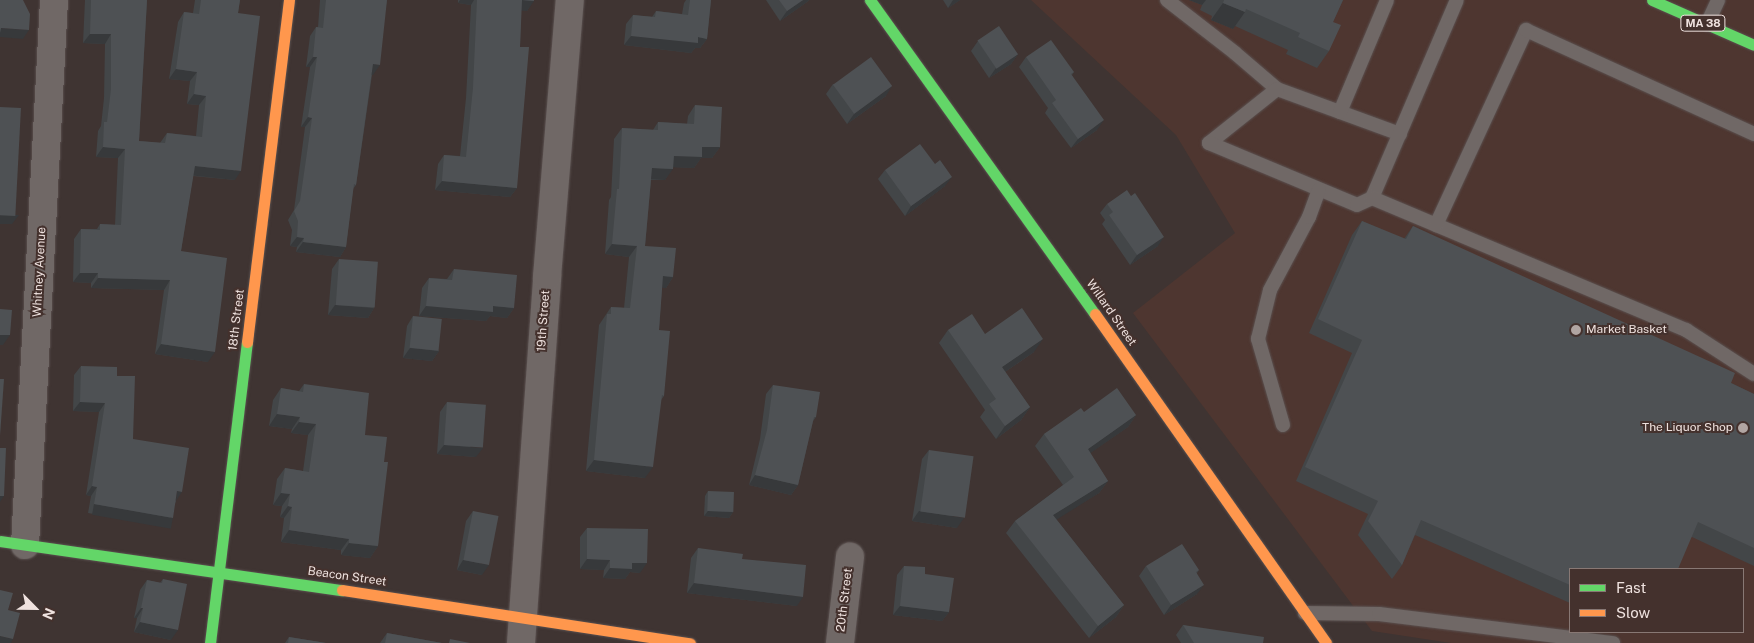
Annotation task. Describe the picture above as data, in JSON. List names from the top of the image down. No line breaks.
{"streets":{"street":["MA 38","Whitney Avenue","Willard Street","18th Street","19th Street","Beacon Street","20th Street"]},"crossings":[["Whitney Avenue","Beacon Street"],["18th Street","Beacon Street"],["19th Street","Beacon Street"]],"places":["Market Basket","The Liquor Shop"],"legend":["Fast","Slow"],"north":"bottom right"}
